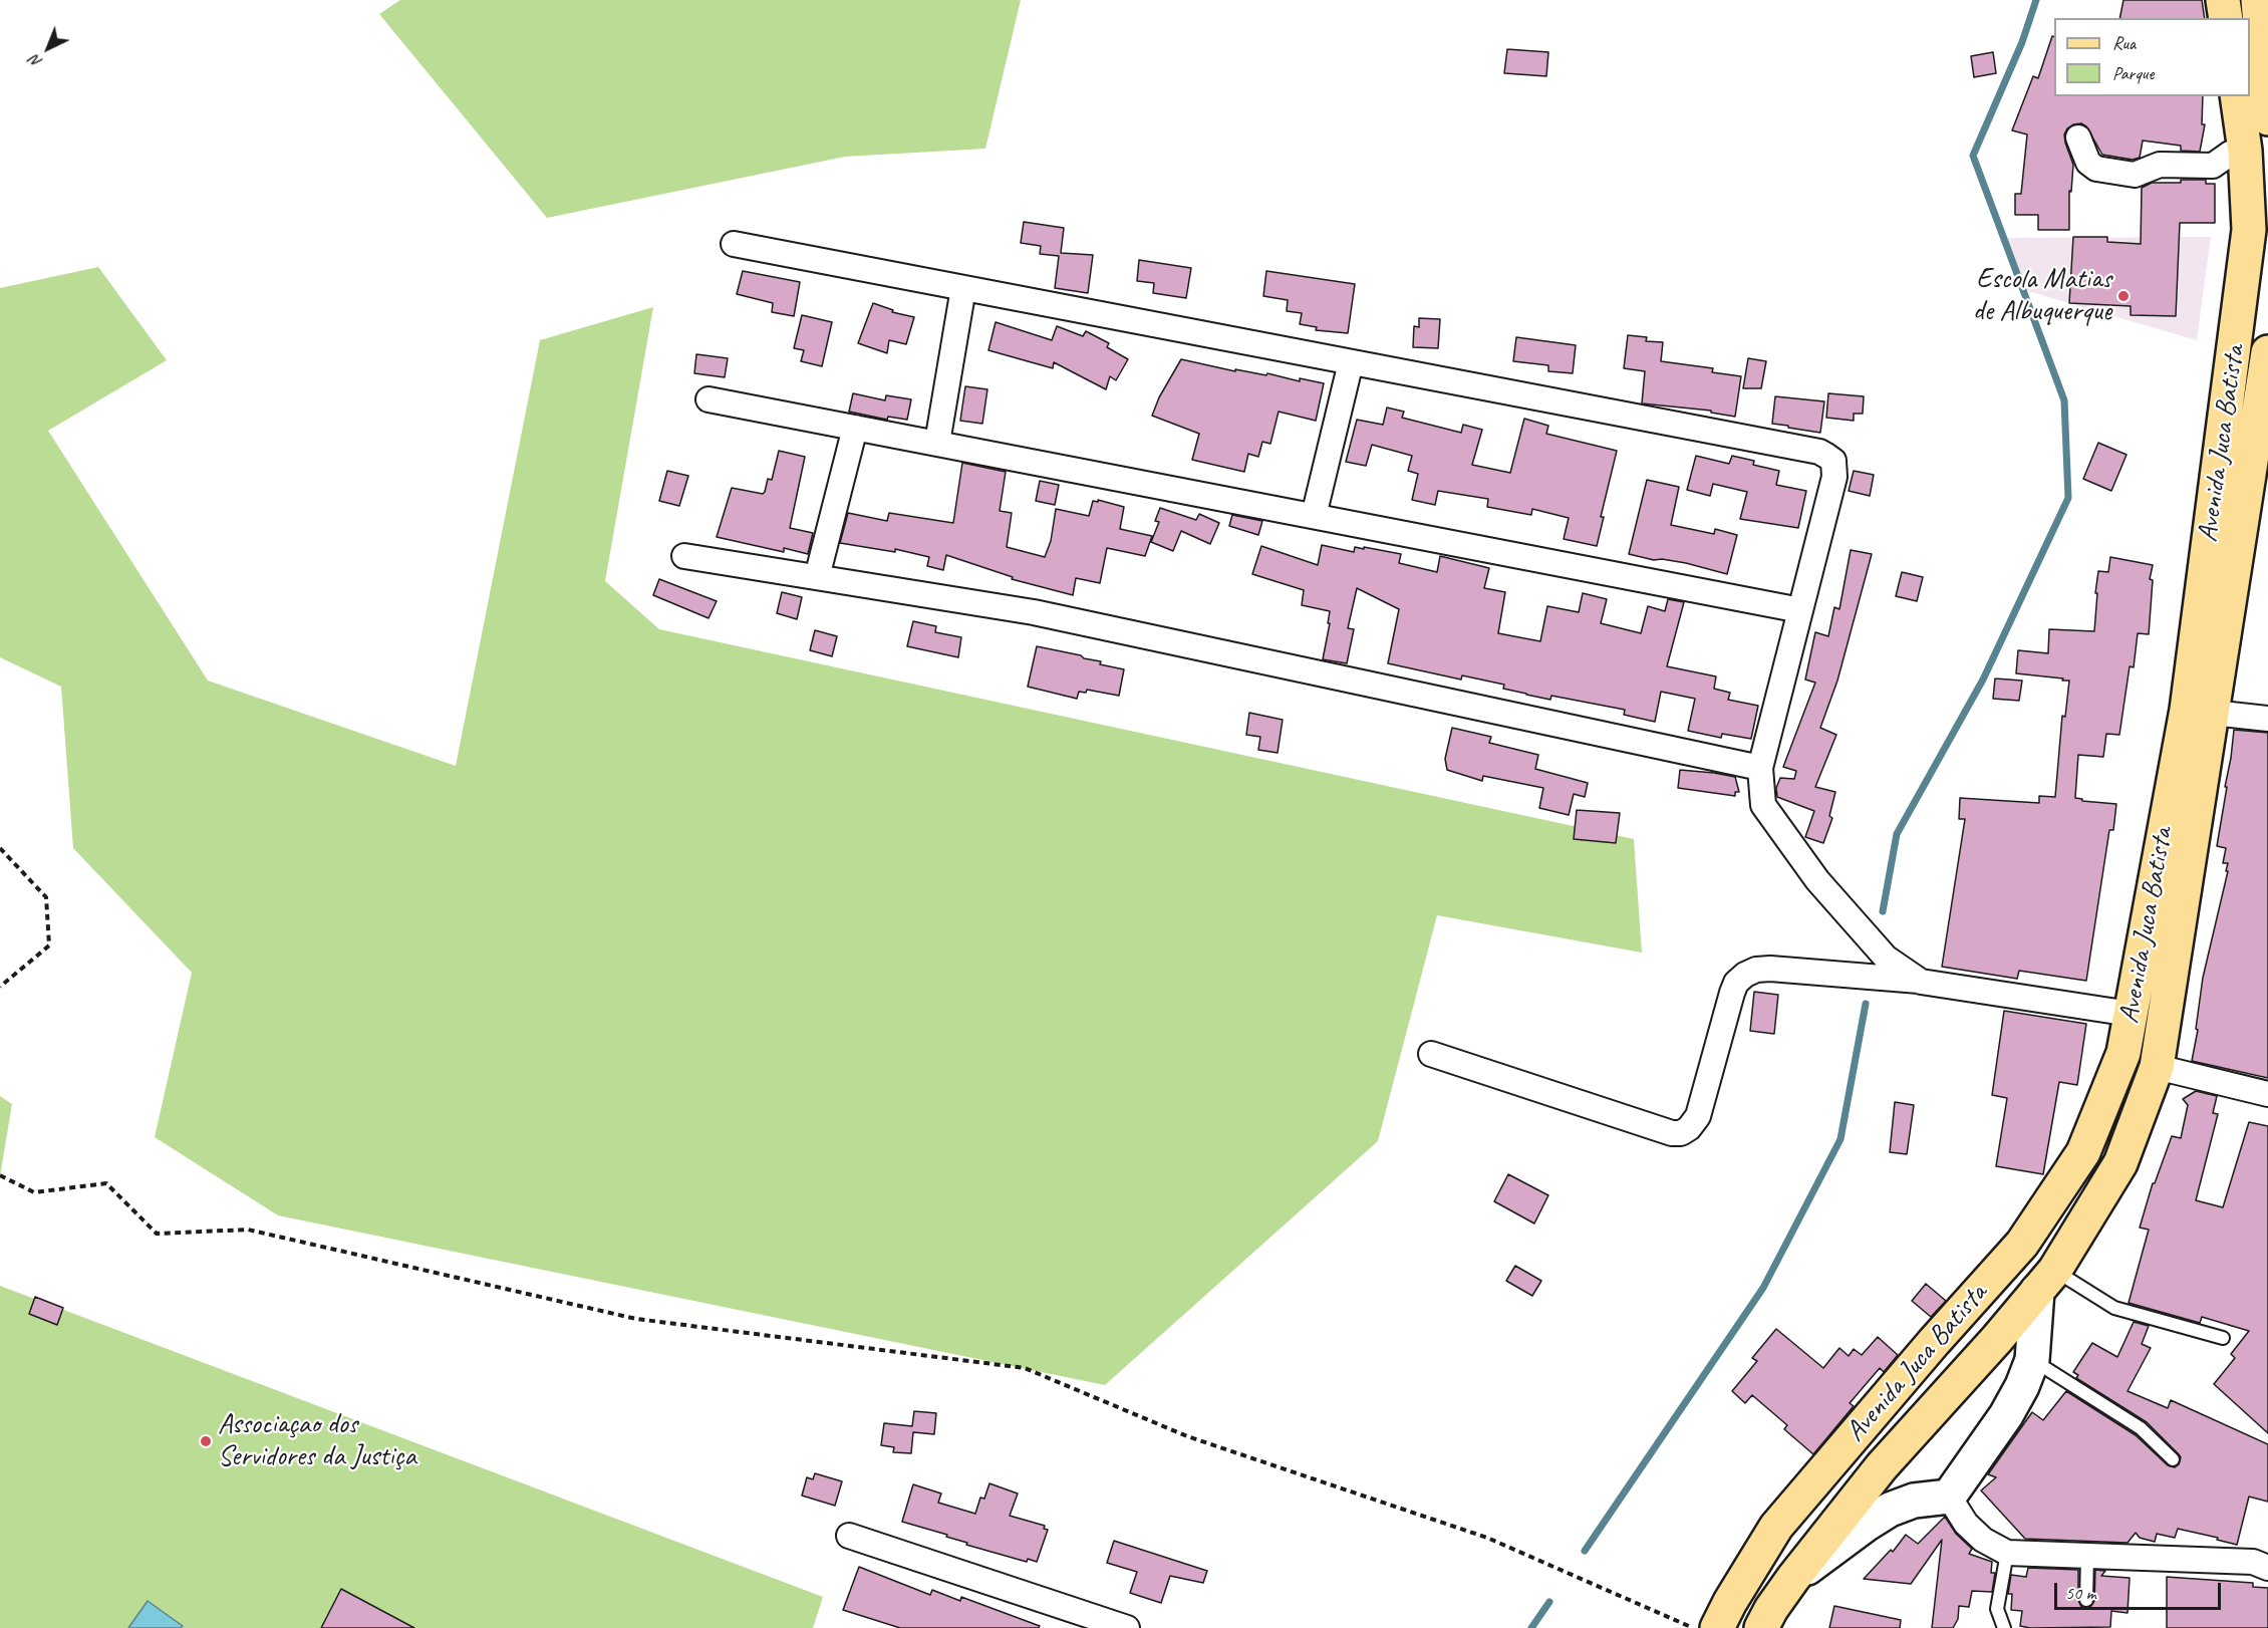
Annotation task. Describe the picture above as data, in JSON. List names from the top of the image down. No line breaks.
{"streets":{"main road":["Avenida Juca Batista"]},"places":["Escola Matias de Albuquerque","Associaçao dos Servidores da Justiça"],"legend":["Rua","Parque"],"scale_bar":"50 m","north":"bottom left"}
